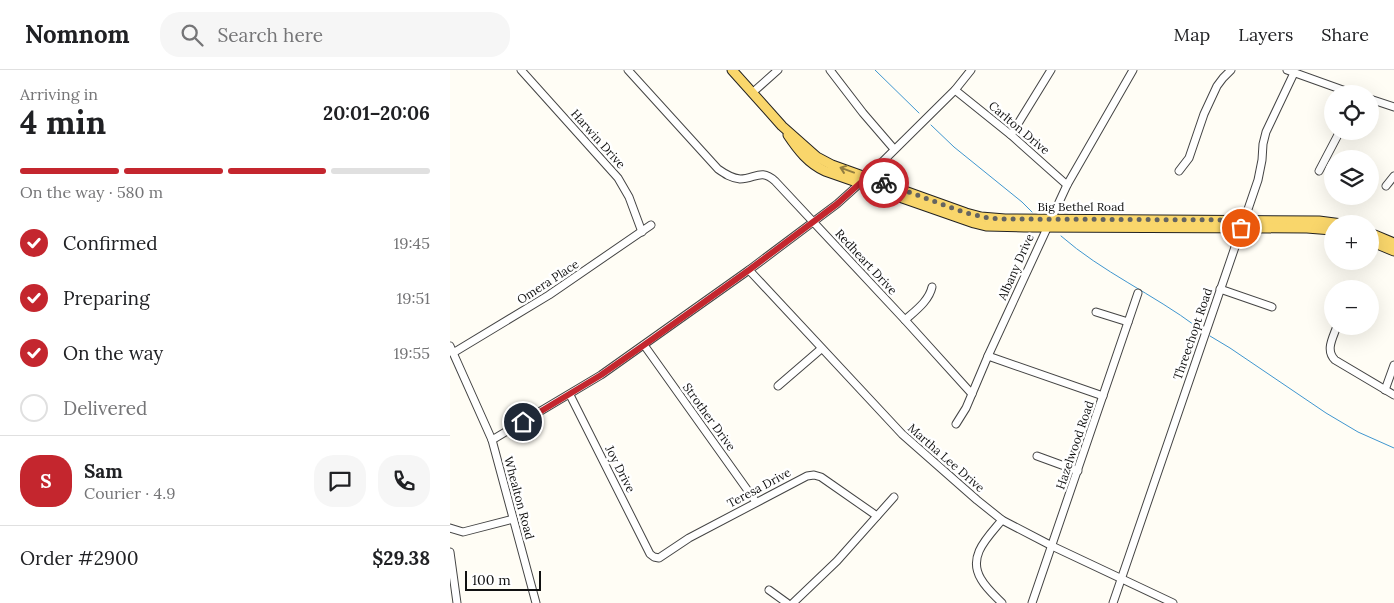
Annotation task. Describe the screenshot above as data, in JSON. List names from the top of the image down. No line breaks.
{"streets":{"main road":["Big Bethel Road"],"street":["Carlton Drive","Harwin Drive","Redheart Drive","Albany Drive","Omera Place","Threechopt Road","Strother Drive","Hazelwood Road","Martha Lee Drive","Joy Drive","Teresa Drive","Whealton Road"]},"crossings":[["Carlton Drive","Albany Drive"],["Harwin Drive","Omera Place"],["Big Bethel Road","Albany Drive"],["Big Bethel Road","Threechopt Road"],["Redheart Drive","Albany Drive"],["Omera Place","Whealton Road"],["Threechopt Road","Martha Lee Drive"],["Strother Drive","Teresa Drive"],["Hazelwood Road","Martha Lee Drive"],["Joy Drive","Teresa Drive"]],"scale_bar":"100 m","page":{"header":"Nomnom","search":"Search here","nav":["Map","Layers","Share"],"heading":["4 min","Arriving in","20:01–20:06"],"panel":["Sam","Courier · 4.9","Order #2900","$29.38"],"map_buttons":["+","−"],"bar":"On the way · 580 m","list":[["Confirmed","19:45"],["Preparing","19:51"],["On the way","19:55"],"Delivered"],"round":"S","scale":"100 m"}}
